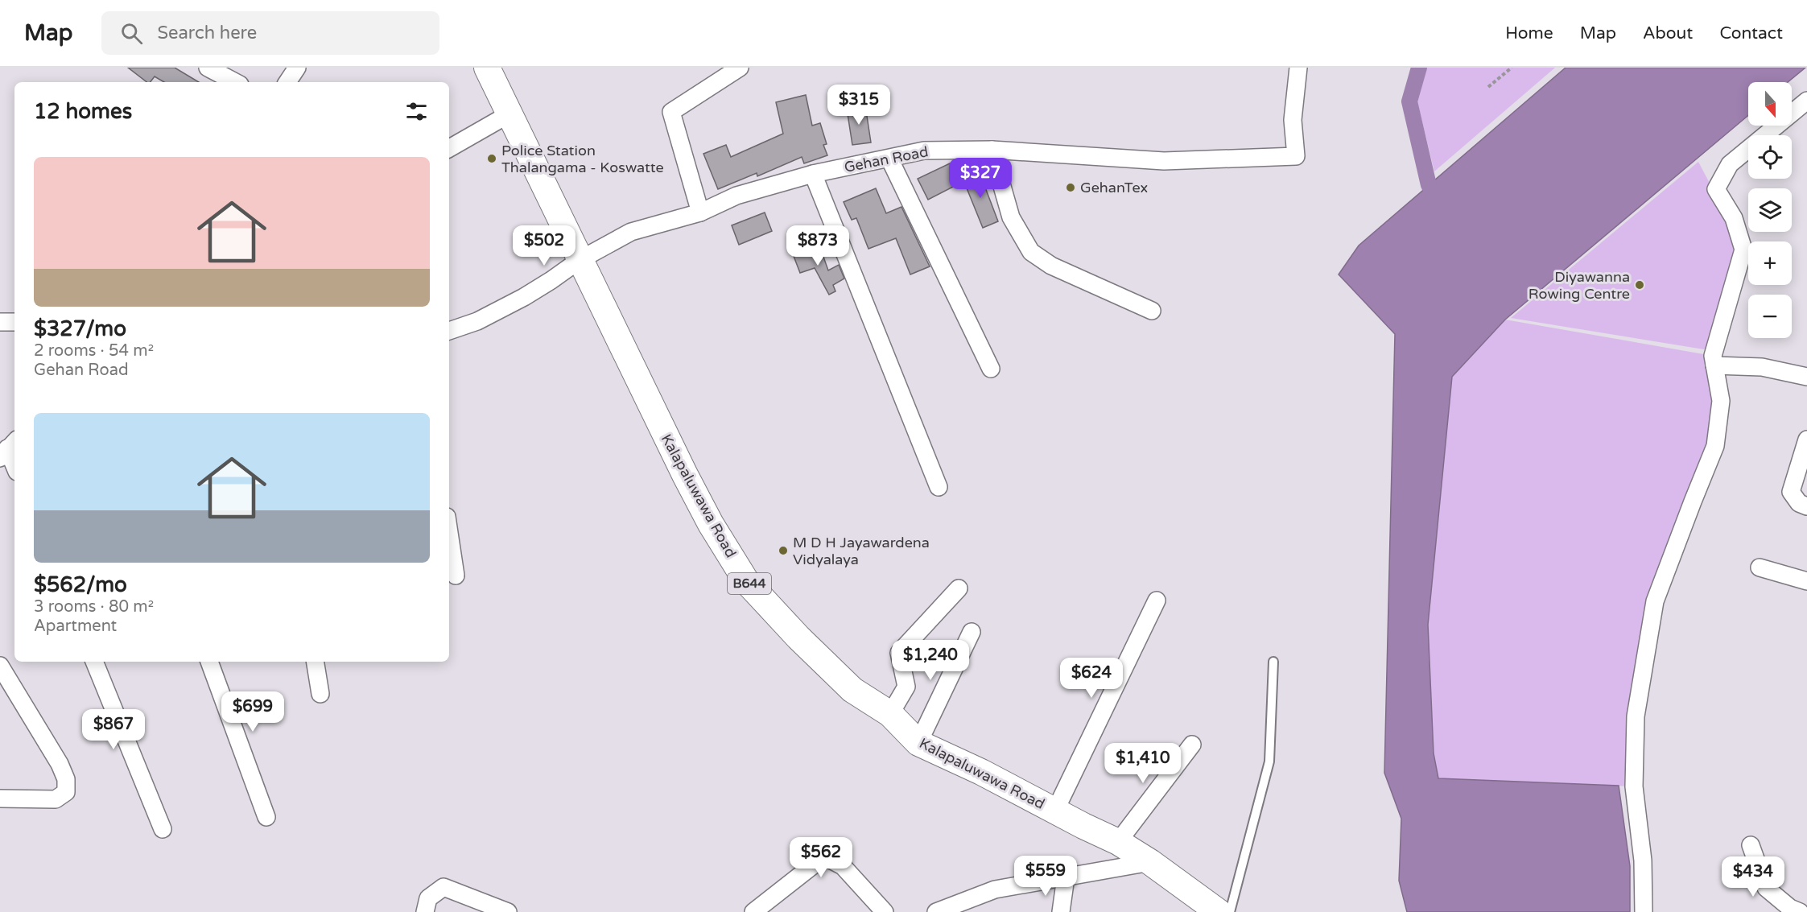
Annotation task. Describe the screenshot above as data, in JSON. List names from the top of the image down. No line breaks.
{"streets":{"main road":["Kalapaluwawa Road","B644"],"street":["Gehan Road"]},"crossings":[["Gehan Road","Kalapaluwawa Road"]],"places":["Police Station Thalangama - Koswatte","GehanTex","Diyawanna Rowing Centre","M D H Jayawardena Vidyalaya"],"north":"bottom","page":{"header":"Map","search":"Search here","nav":["Home","Map","About","Contact"],"map_buttons":["+","−"],"heading":"12 homes","price":["$315","$327","$502","$873","$1,240","$624","$699","$867","$1,410","$562","$559","$434"],"list":[{"name":"$327/mo","note":"2 rooms · 54 m² · Gehan Road"},{"name":"$562/mo","note":"3 rooms · 80 m² · Apartment"}]}}
